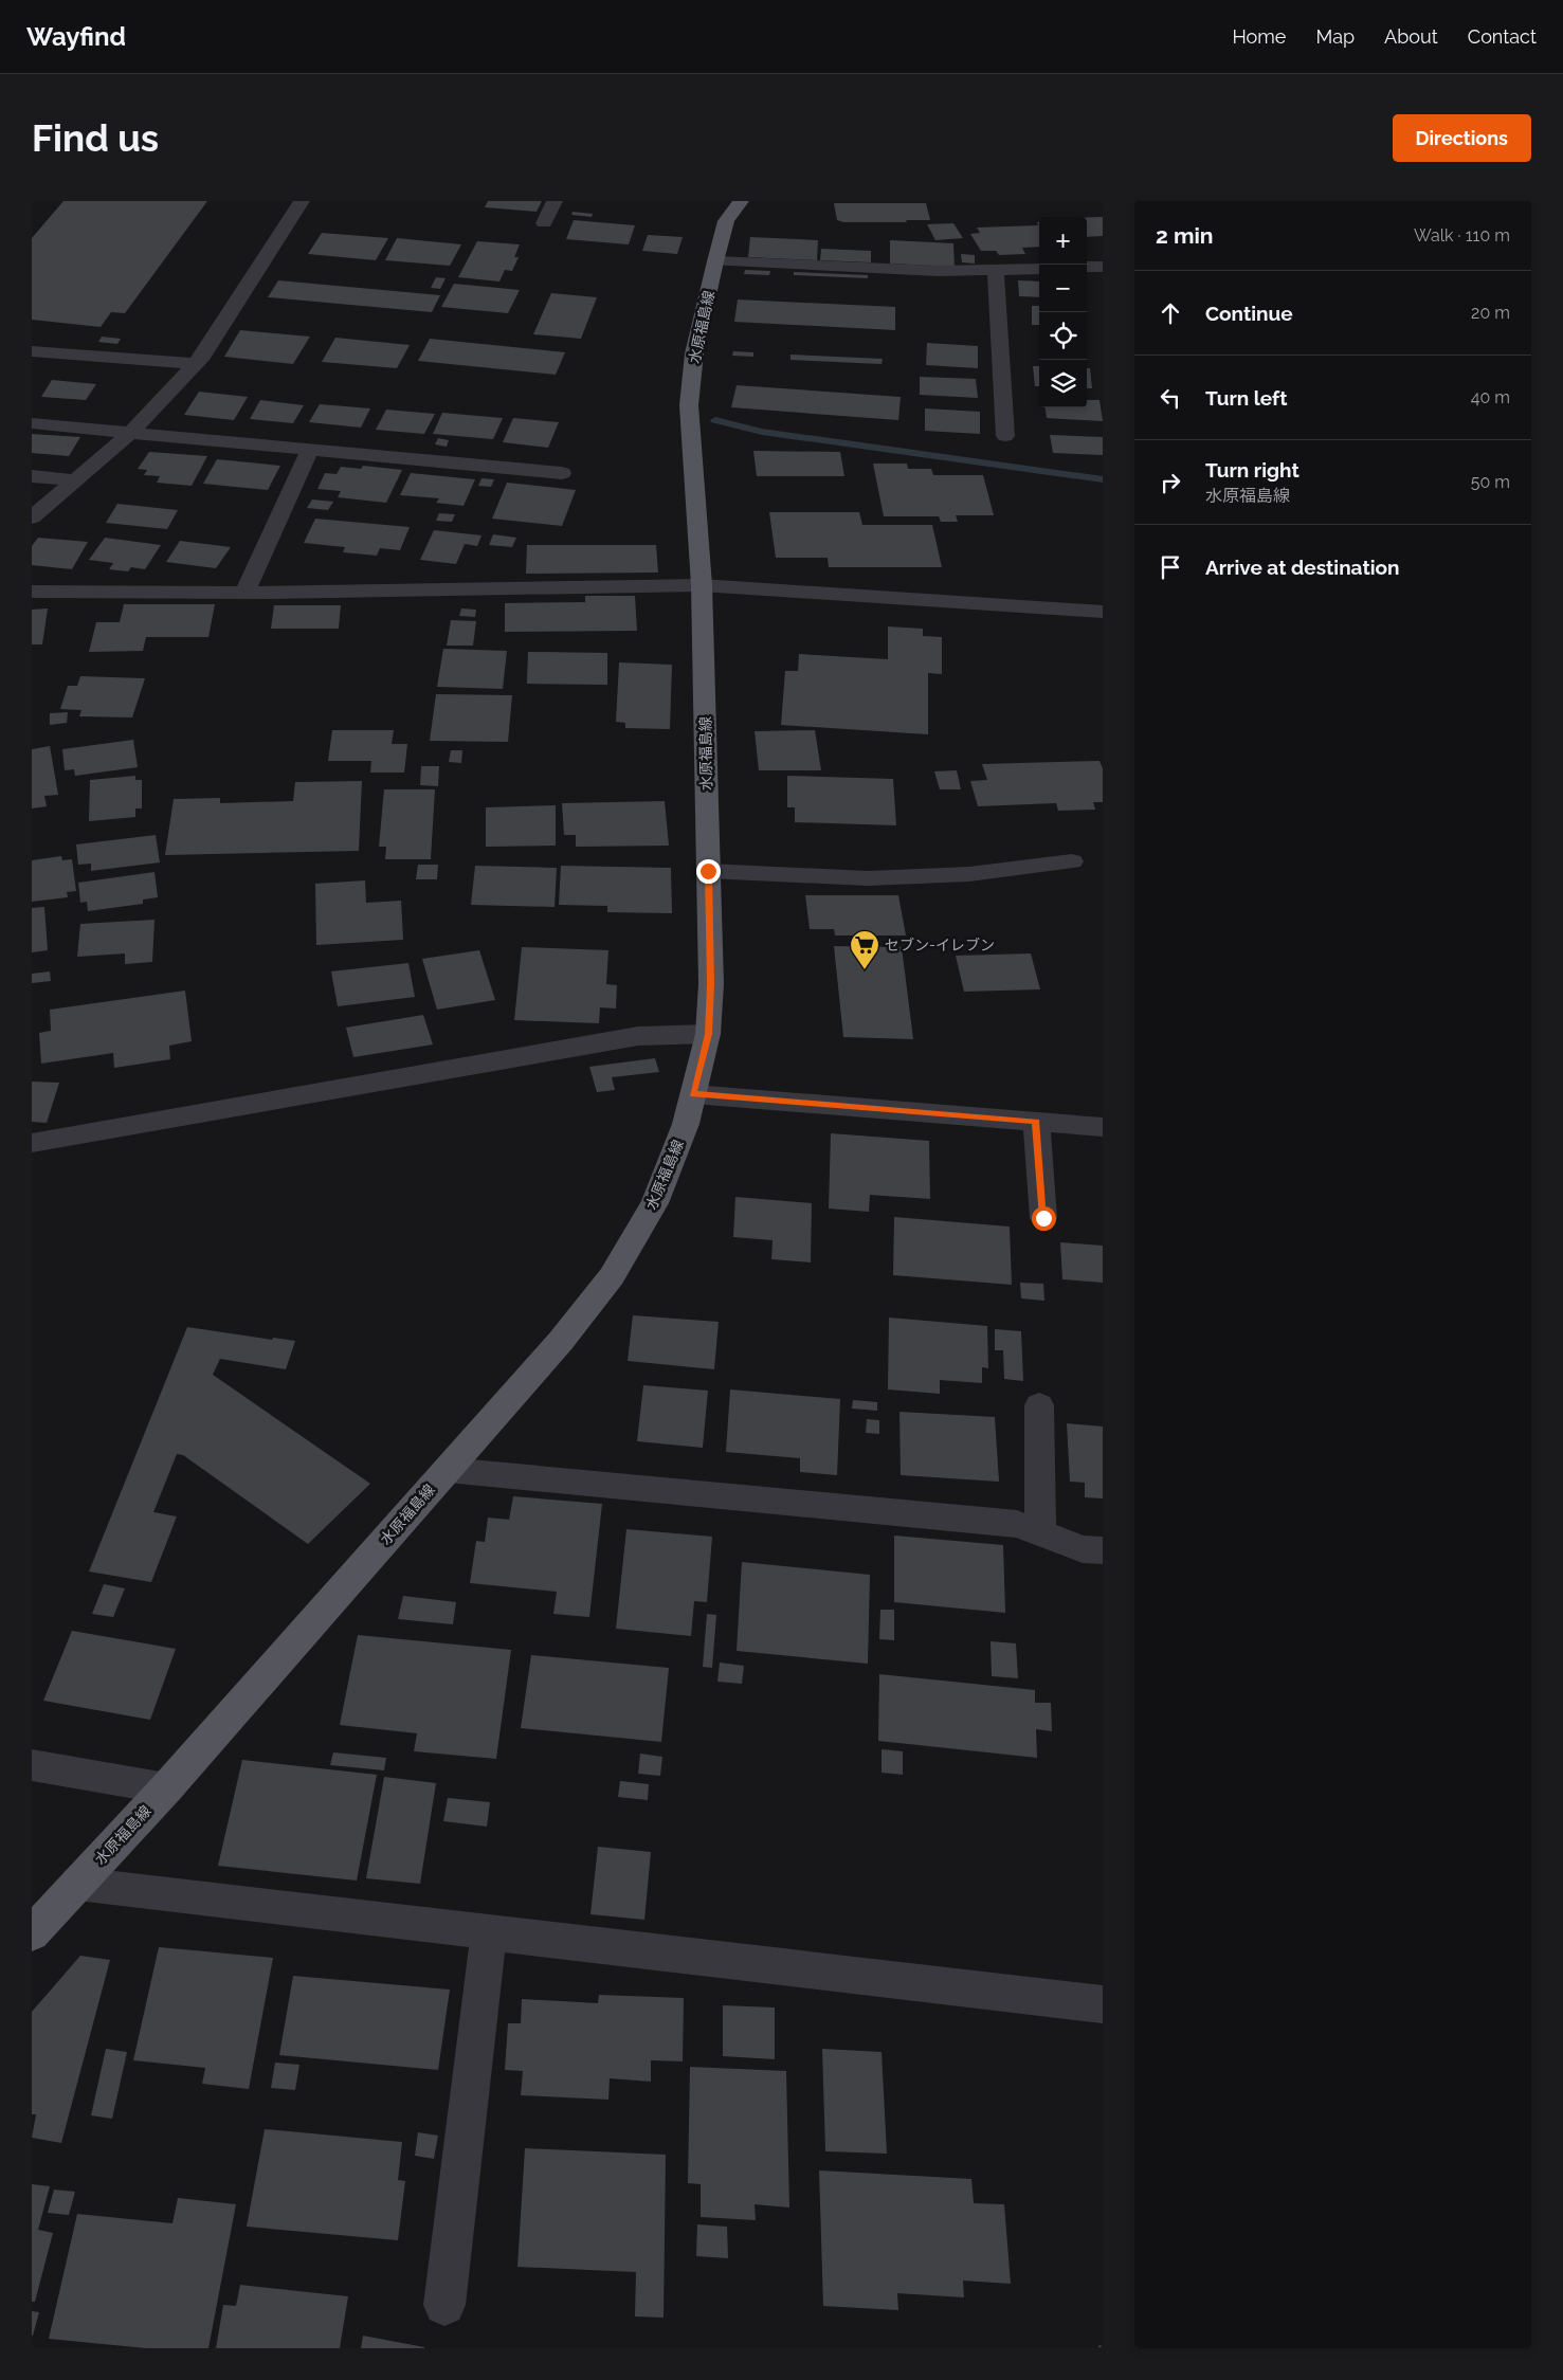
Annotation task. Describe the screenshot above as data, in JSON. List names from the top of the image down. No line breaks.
{"streets":{"main road":["水原福島線"]},"places":{"supermarket":["セブン-イレブン"]},"page":{"header":"Wayfind","nav":["Home","Map","About","Contact"],"buttons":"Directions","title":"Find us","heading":["2 min","Walk · 110 m"],"map_buttons":["+","−"],"list":[["Continue","20 m"],["Turn left","40 m"],["Turn right","水原福島線","50 m"],"Arrive at destination"]}}
